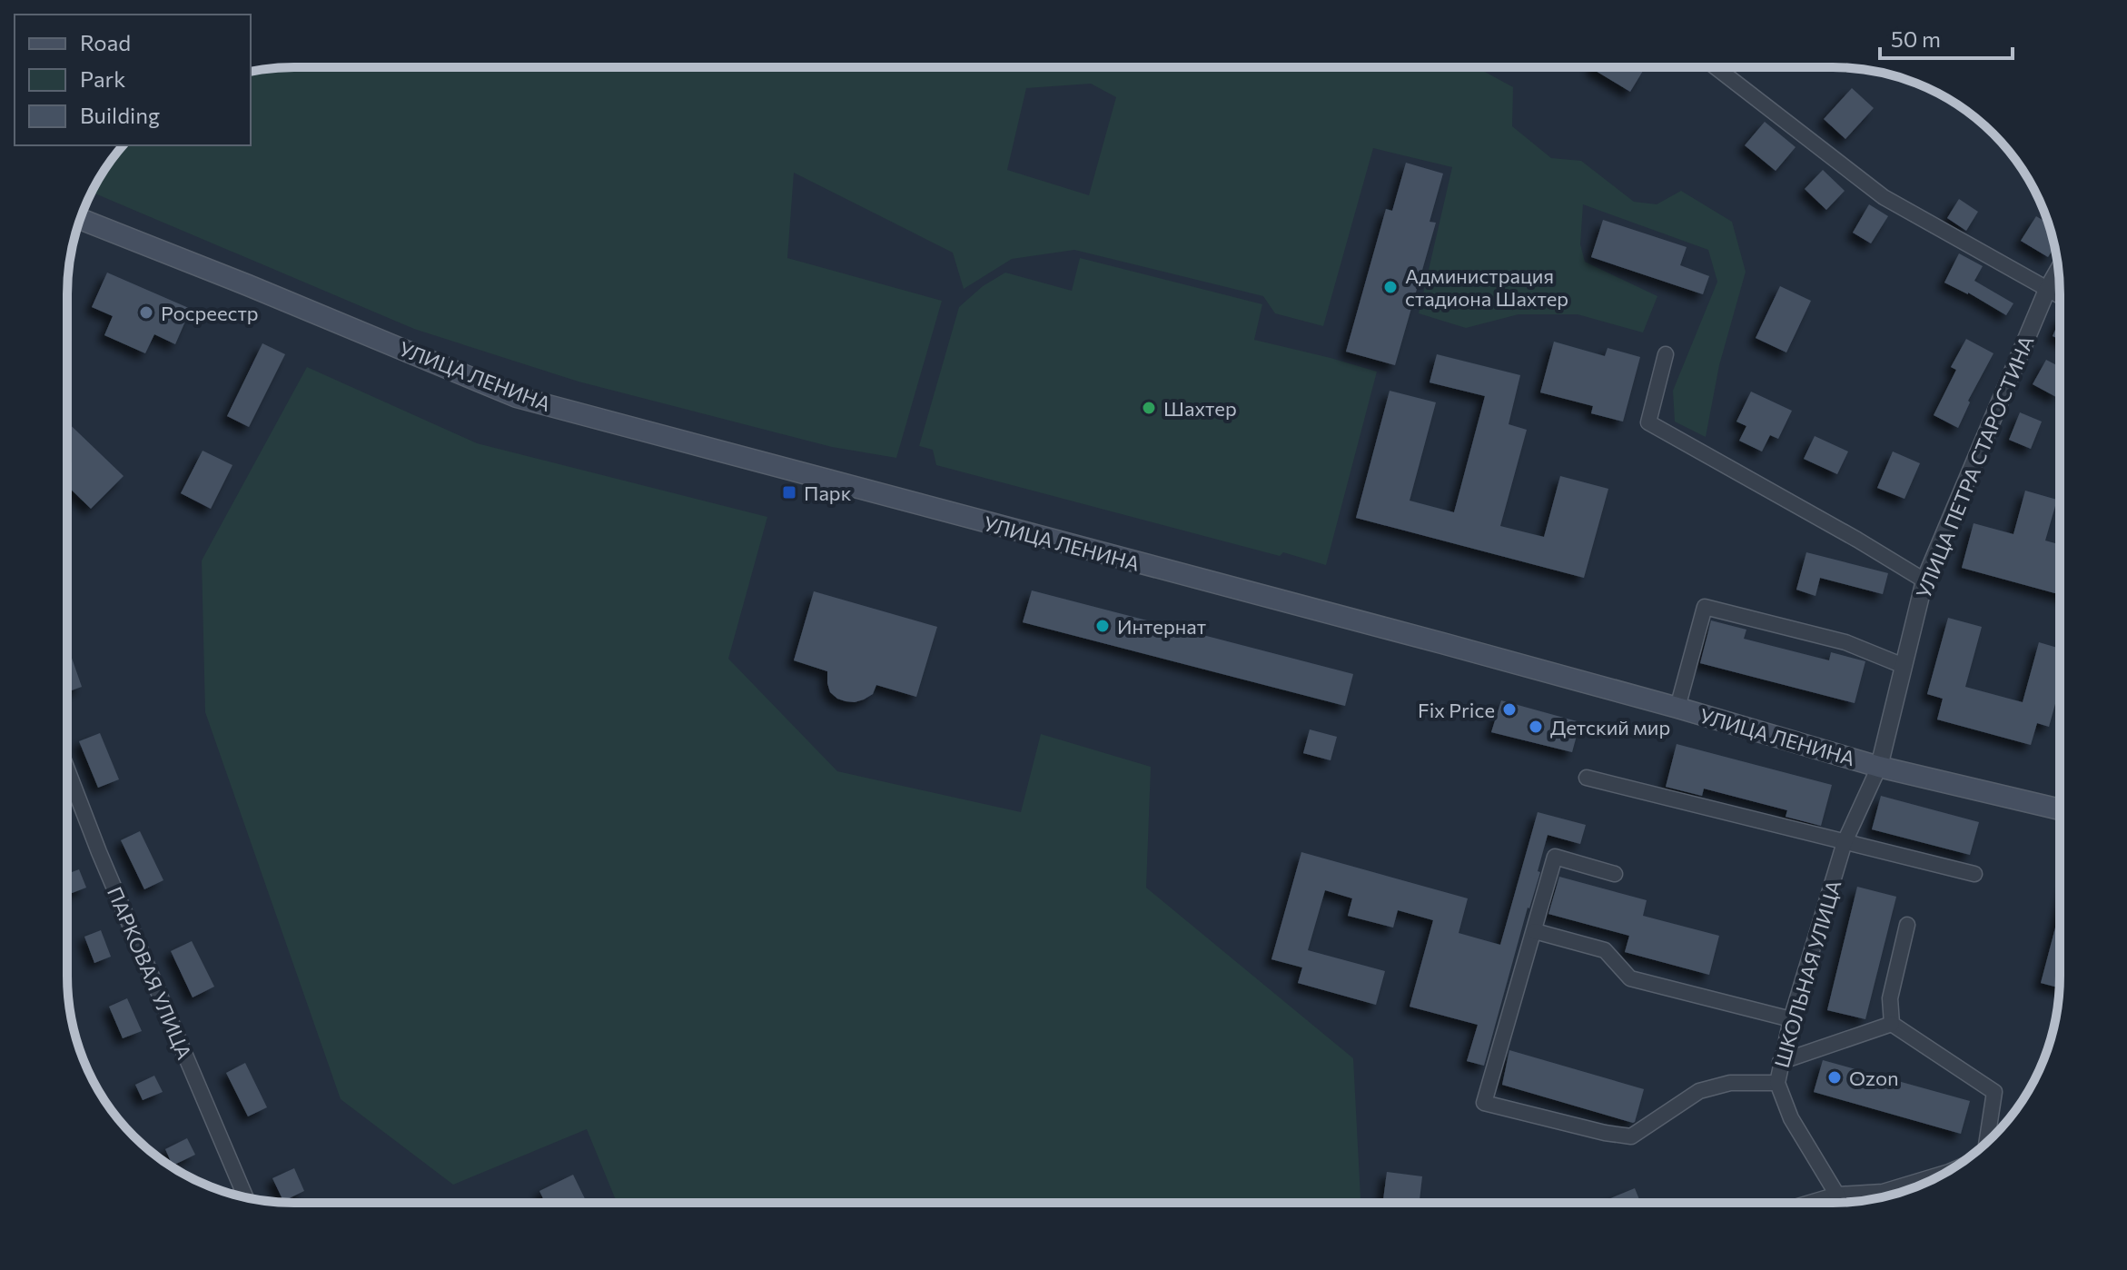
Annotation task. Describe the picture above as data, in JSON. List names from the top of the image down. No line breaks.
{"streets":{"main road":["УЛИЦА ЛЕНИНА"],"street":["УЛИЦА ПЕТРА СТАРОСТИНА","ПАРКОВАЯ УЛИЦА","ШКОЛЬНАЯ УЛИЦА"]},"crossings":[["УЛИЦА ЛЕНИНА","УЛИЦА ПЕТРА СТАРОСТИНА"],["УЛИЦА ЛЕНИНА","ШКОЛЬНАЯ УЛИЦА"],["УЛИЦА ПЕТРА СТАРОСТИНА","ШКОЛЬНАЯ УЛИЦА"]],"places":{"other":["Администрация стадиона Шахтер","Росреестр","Шахтер","Интернат","Fix Price","Детский мир","Ozon"],"transit":["Парк"]},"legend":["Road","Park","Building"],"scale_bar":"50 m"}
